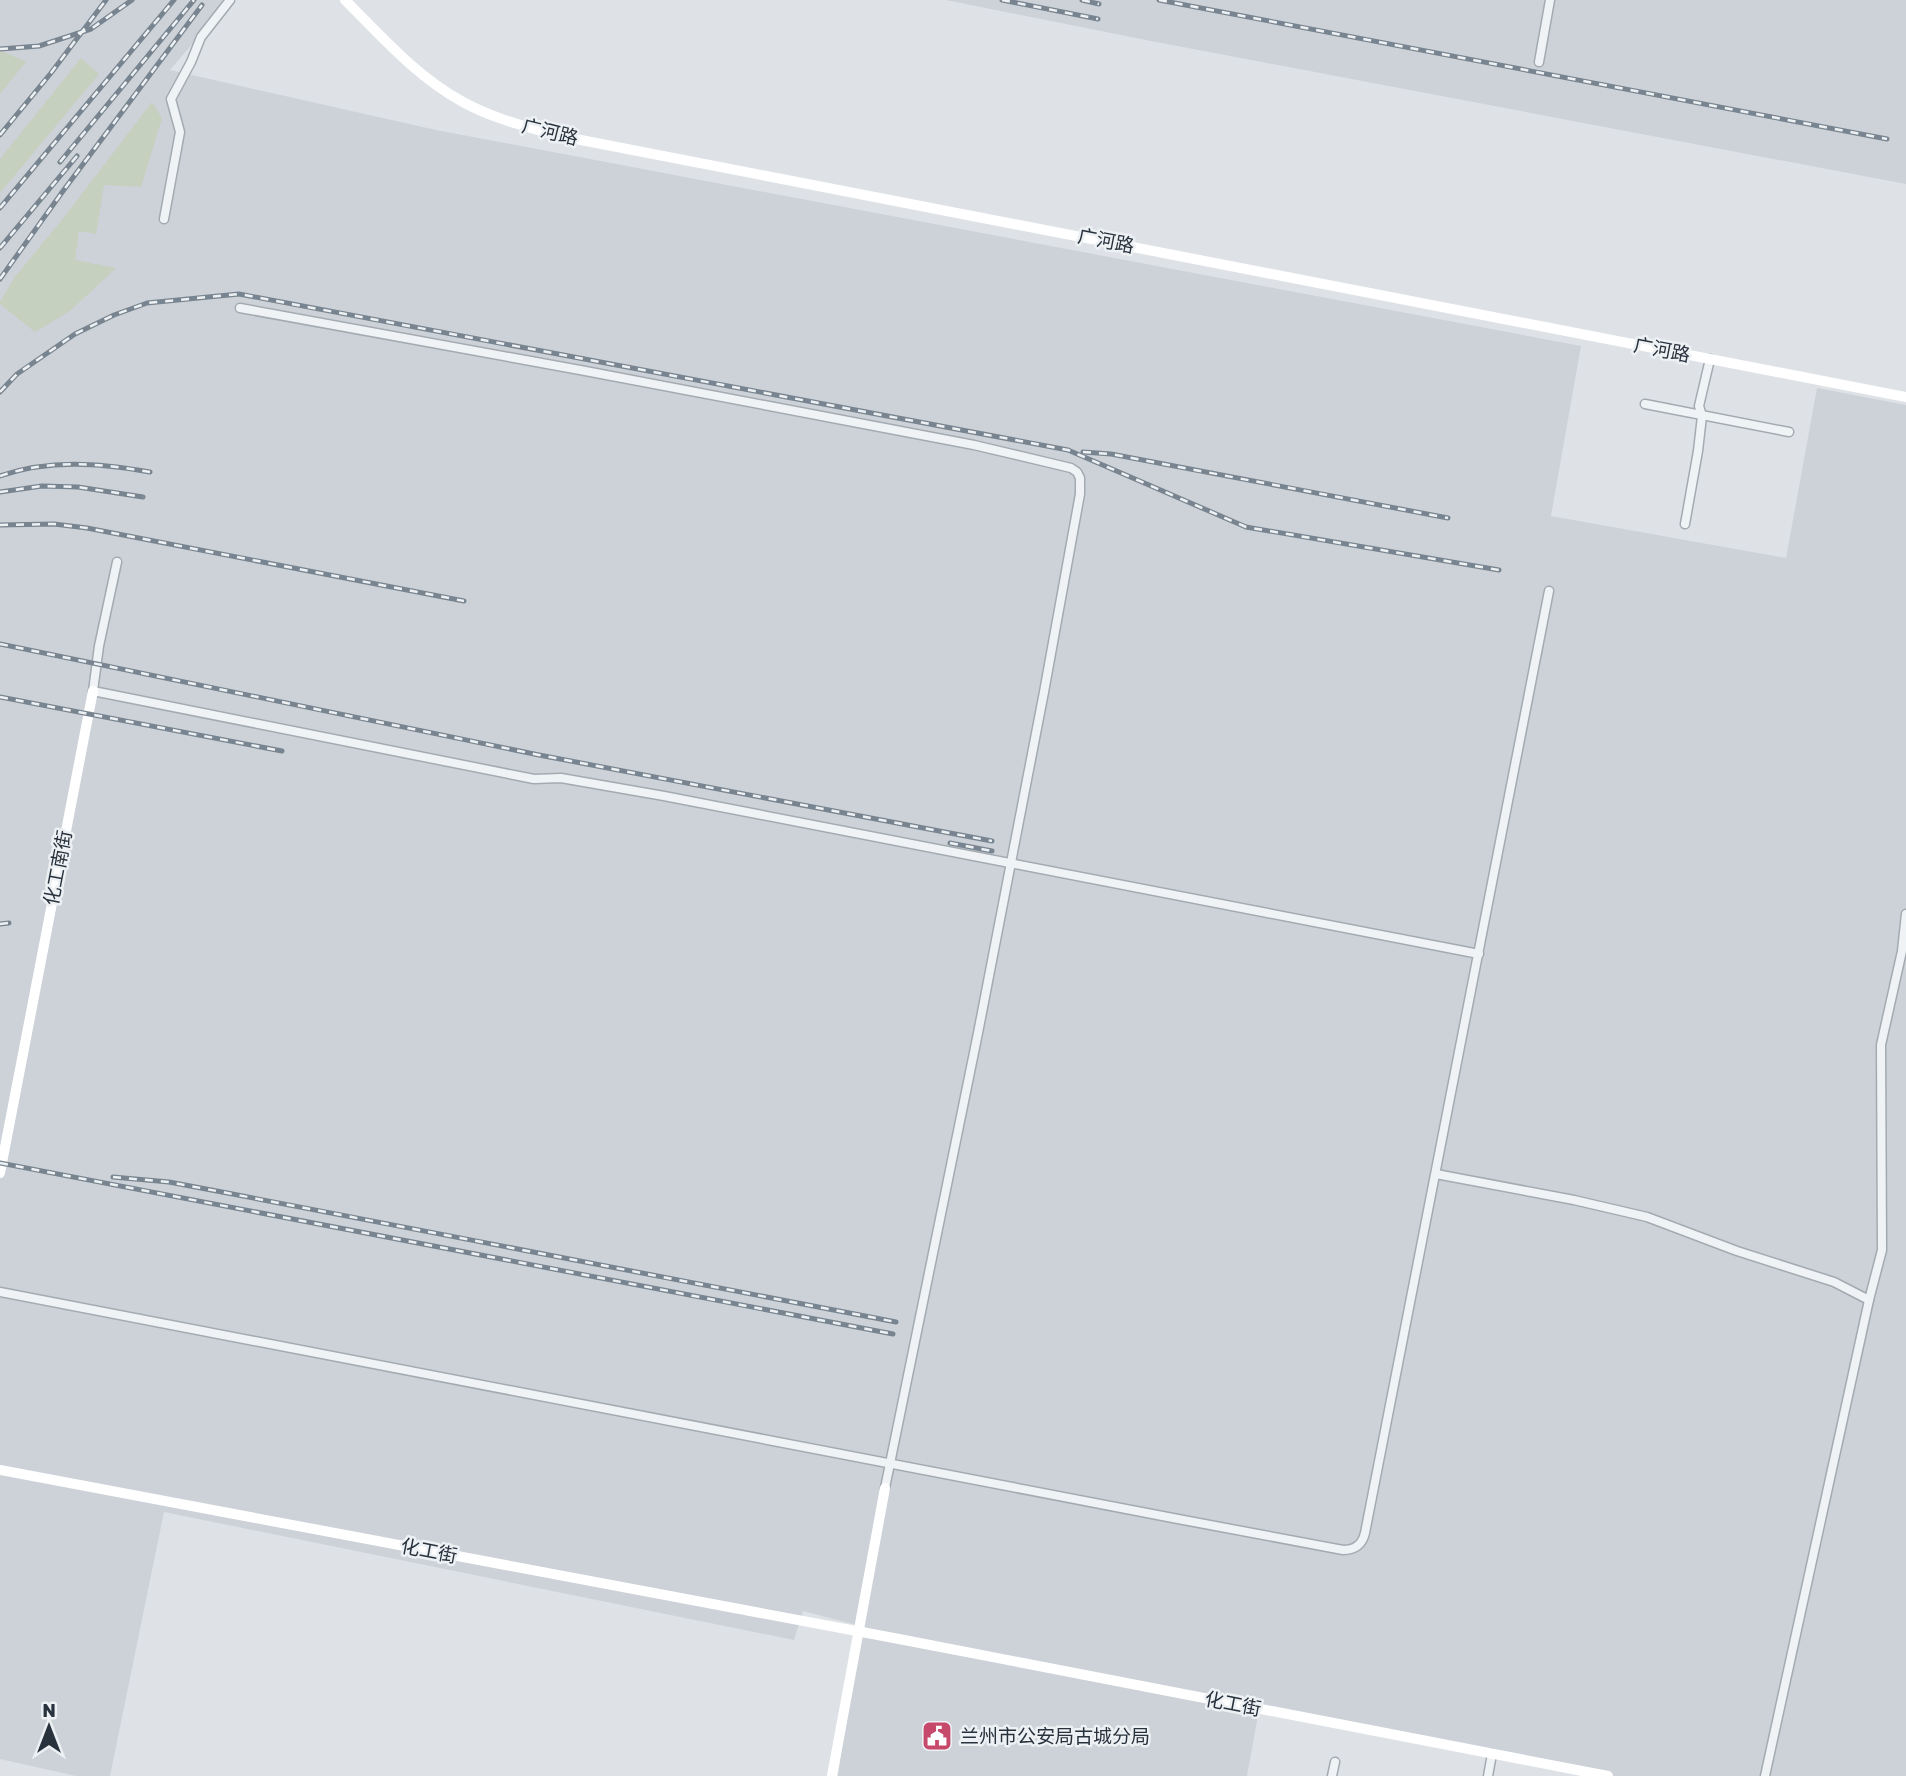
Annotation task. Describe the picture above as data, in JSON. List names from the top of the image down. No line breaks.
{"streets":{"street":["广河路","化工南街","化工街"]},"places":{"public building":["兰州市公安局古城分局"]},"north":"top"}
